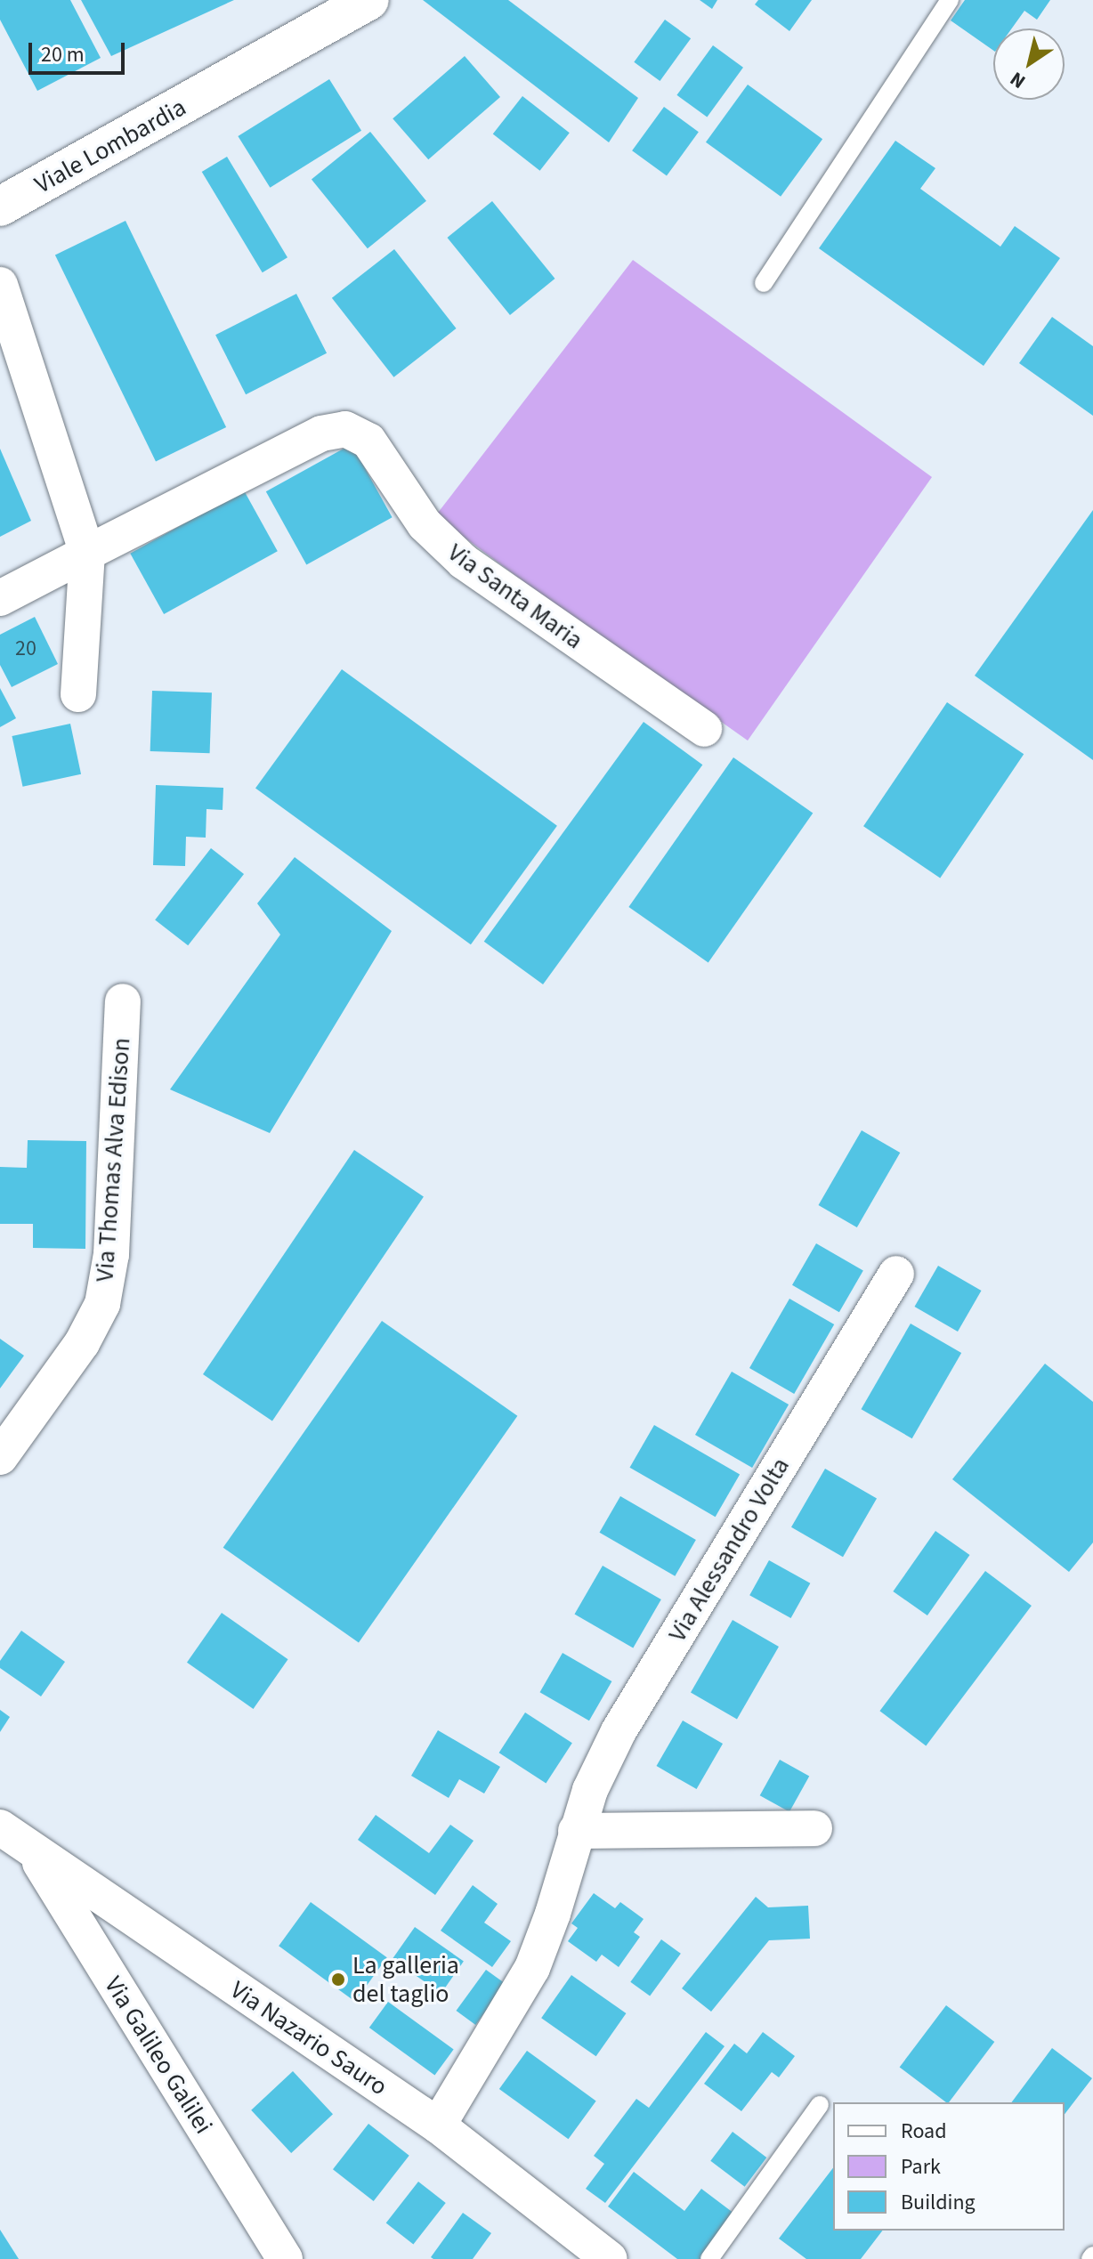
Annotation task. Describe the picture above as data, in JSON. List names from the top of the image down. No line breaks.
{"streets":{"main road":["Viale Lombardia"],"street":["Via Santa Maria","Via Thomas Alva Edison","Via Alessandro Volta","Via Nazario Sauro","Via Galileo Galilei"]},"crossings":[["Via Alessandro Volta","Via Nazario Sauro"],["Via Nazario Sauro","Via Galileo Galilei"]],"places":["La galleria del taglio"],"house_numbers":["20"],"legend":["Road","Park","Building"],"scale_bar":"20 m","north":"bottom left"}
